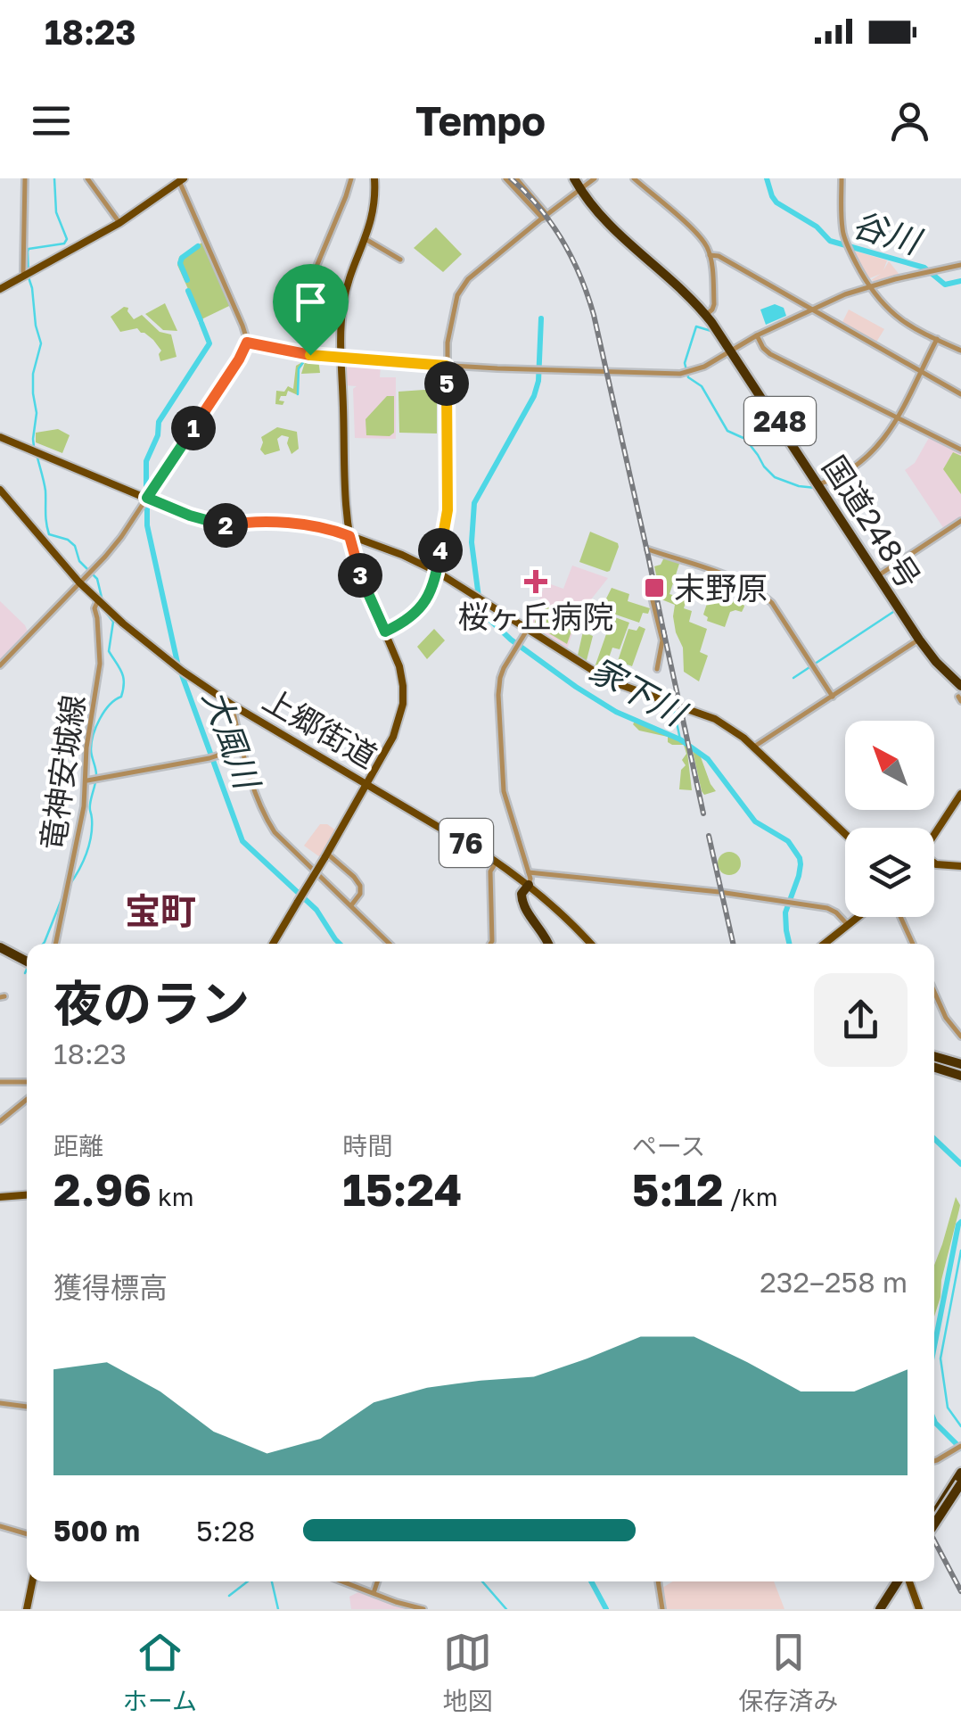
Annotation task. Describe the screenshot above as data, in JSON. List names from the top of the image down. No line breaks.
{"streets":{"highway":["248","国道248号"],"main road":["上郷街道","76"],"street":["竜神安城線"]},"crossings":[["上郷街道","竜神安城線"]],"districts":["宝町"],"water":["谷川","家下川","大風川"],"places":{"health":["桜ヶ丘病院"],"transit":["末野原"]},"north":"top left","page":{"status":"18:23","header":"Tempo","pins":["5","1","2","4","3"],"heading":["夜のラン","18:23"],"stats":[["距離","2.96 km"],["時間","15:24"],["ペース","5:12 /km"]],"chart":["獲得標高","232–258 m"],"list":[{"name":"500 m","note":"5:28"}],"tabs":["ホーム","地図","保存済み"]}}
